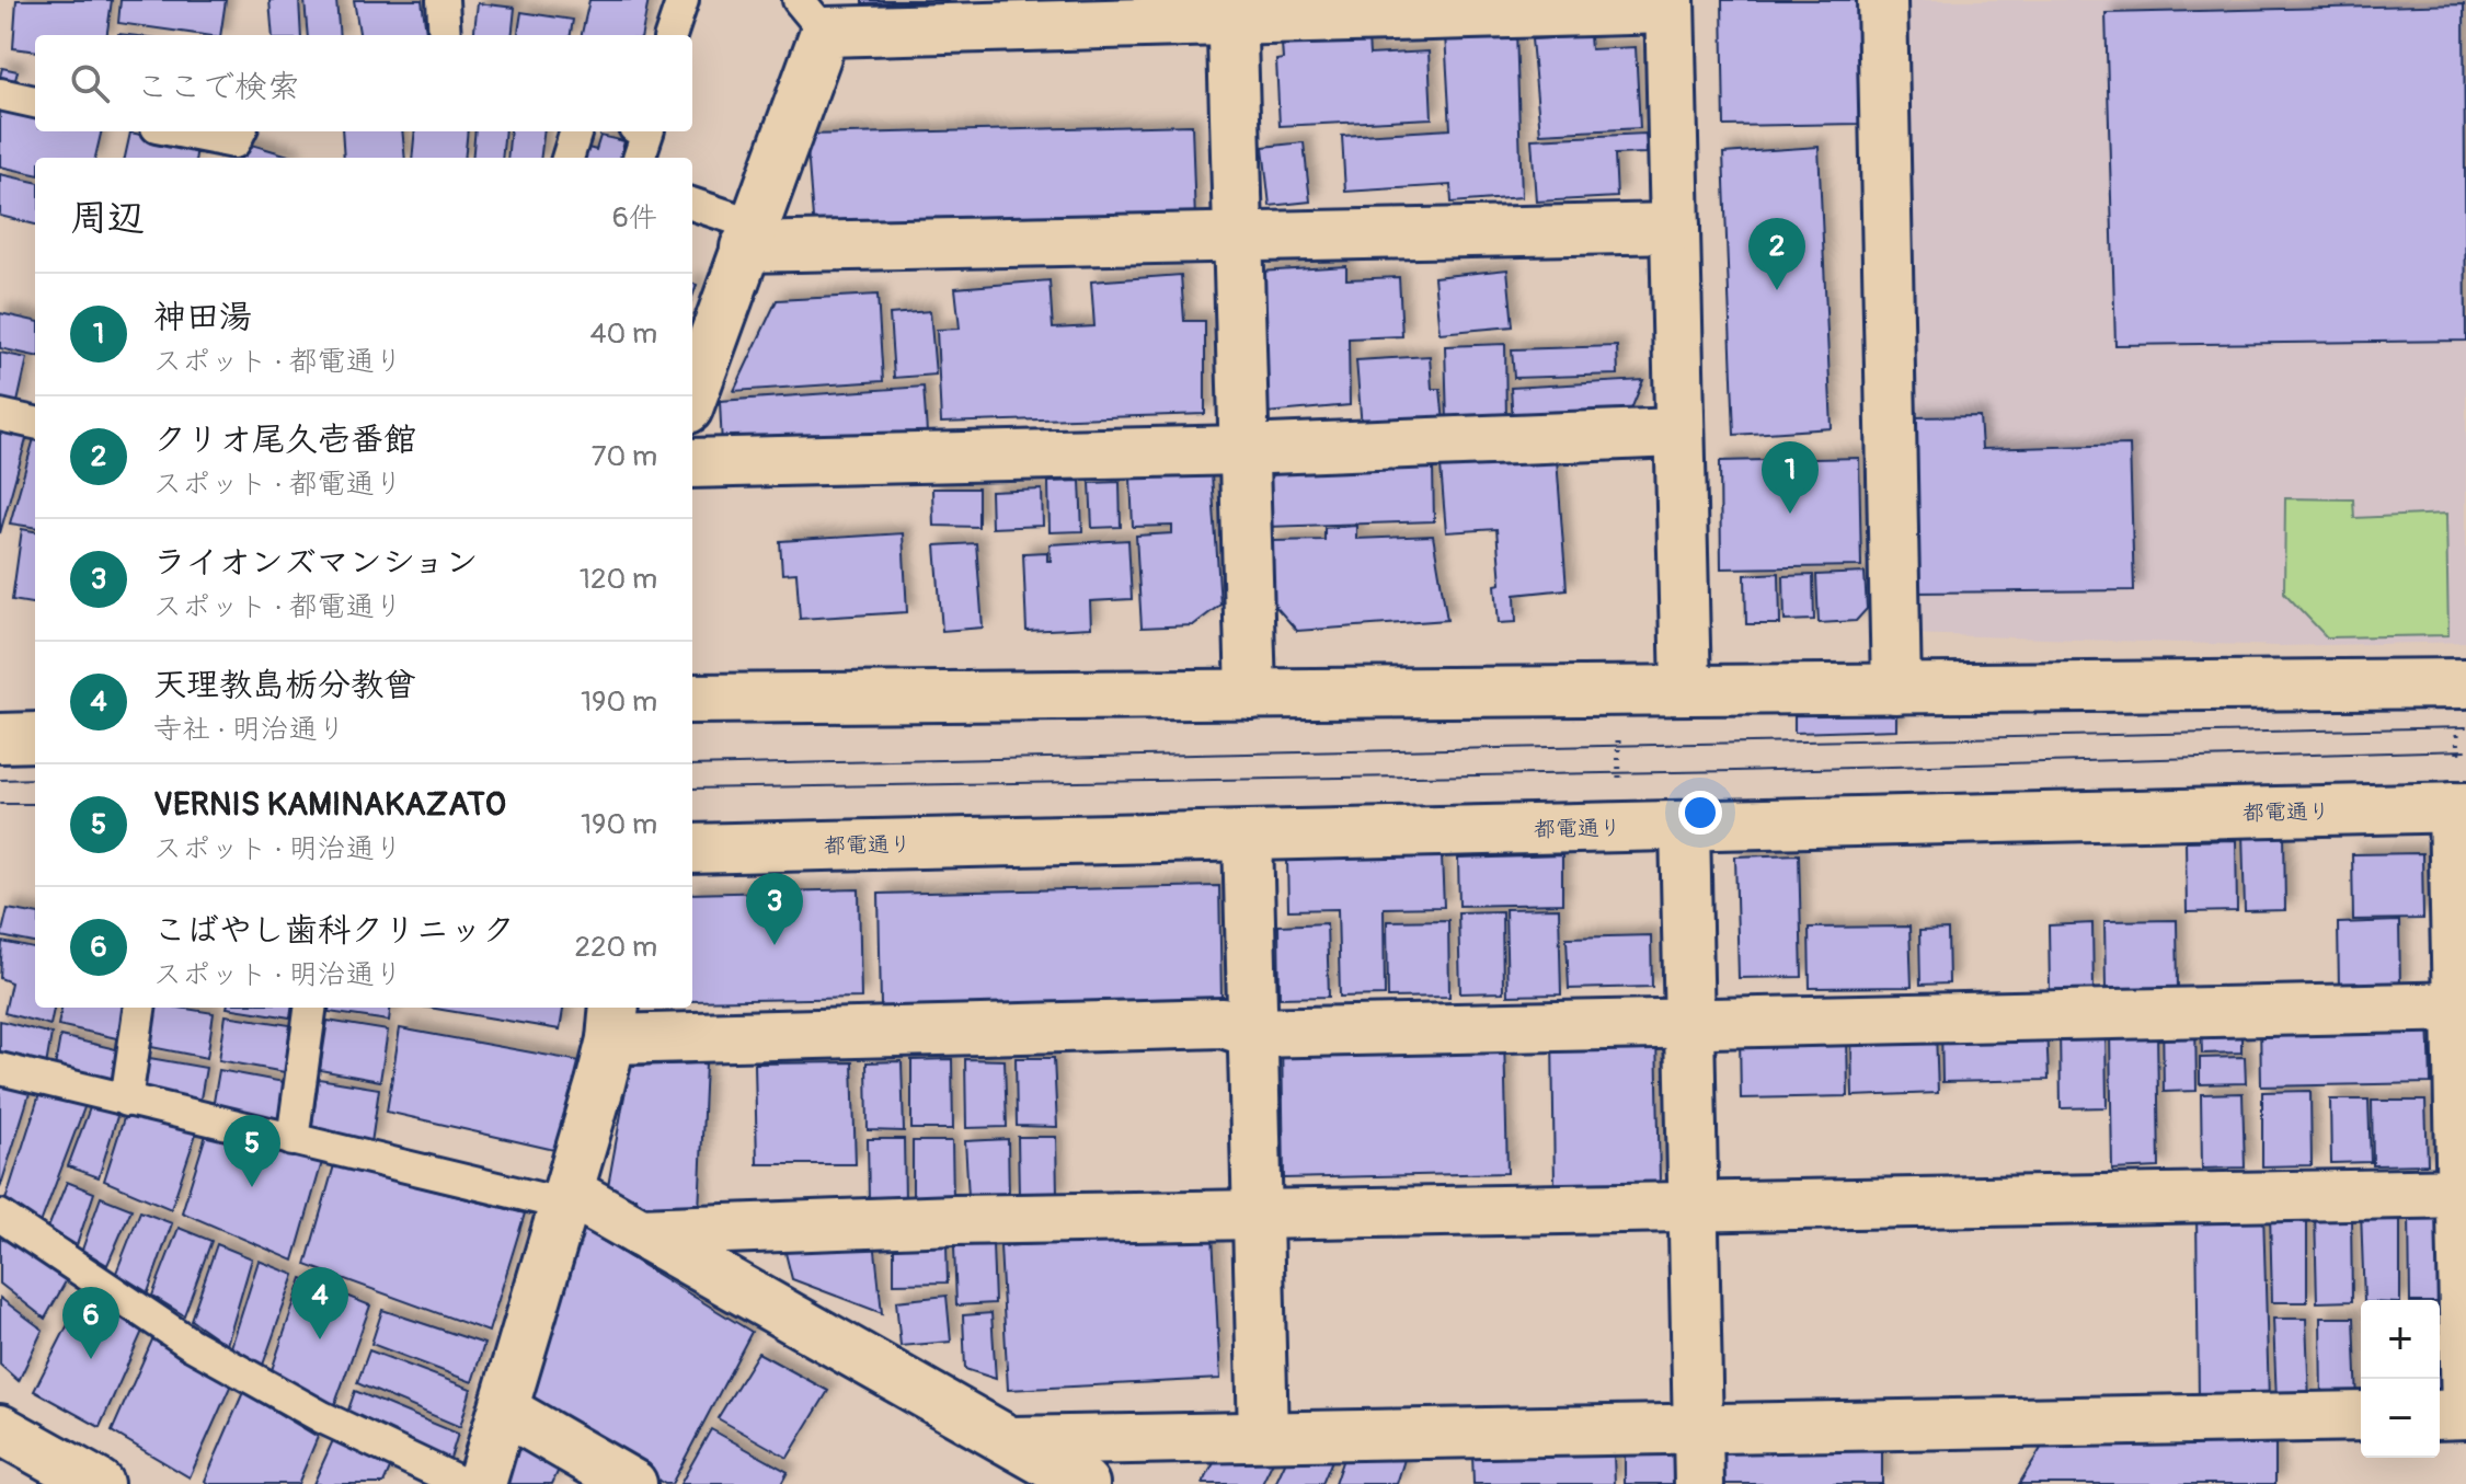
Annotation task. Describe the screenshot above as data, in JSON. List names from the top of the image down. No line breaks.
{"streets":{"street":["都電通り"]},"page":{"search":"ここで検索","heading":["周辺","6件"],"pins":["2","1","3","5","4","6"],"list":[{"mark":"1","name":"神田湯","note":"スポット · 都電通り","value":"40 m"},{"mark":"2","name":"クリオ尾久壱番館","note":"スポット · 都電通り","value":"70 m"},{"mark":"3","name":"ライオンズマンション","note":"スポット · 都電通り","value":"120 m"},{"mark":"4","name":"天理教島栃分教曾","note":"寺社 · 明治通り","value":"190 m"},{"mark":"5","name":"VERNIS KAMINAKAZATO","note":"スポット · 明治通り","value":"190 m"},{"mark":"6","name":"こばやし歯科クリニック","note":"スポット · 明治通り","value":"220 m"}],"map_buttons":["+","−"]}}
